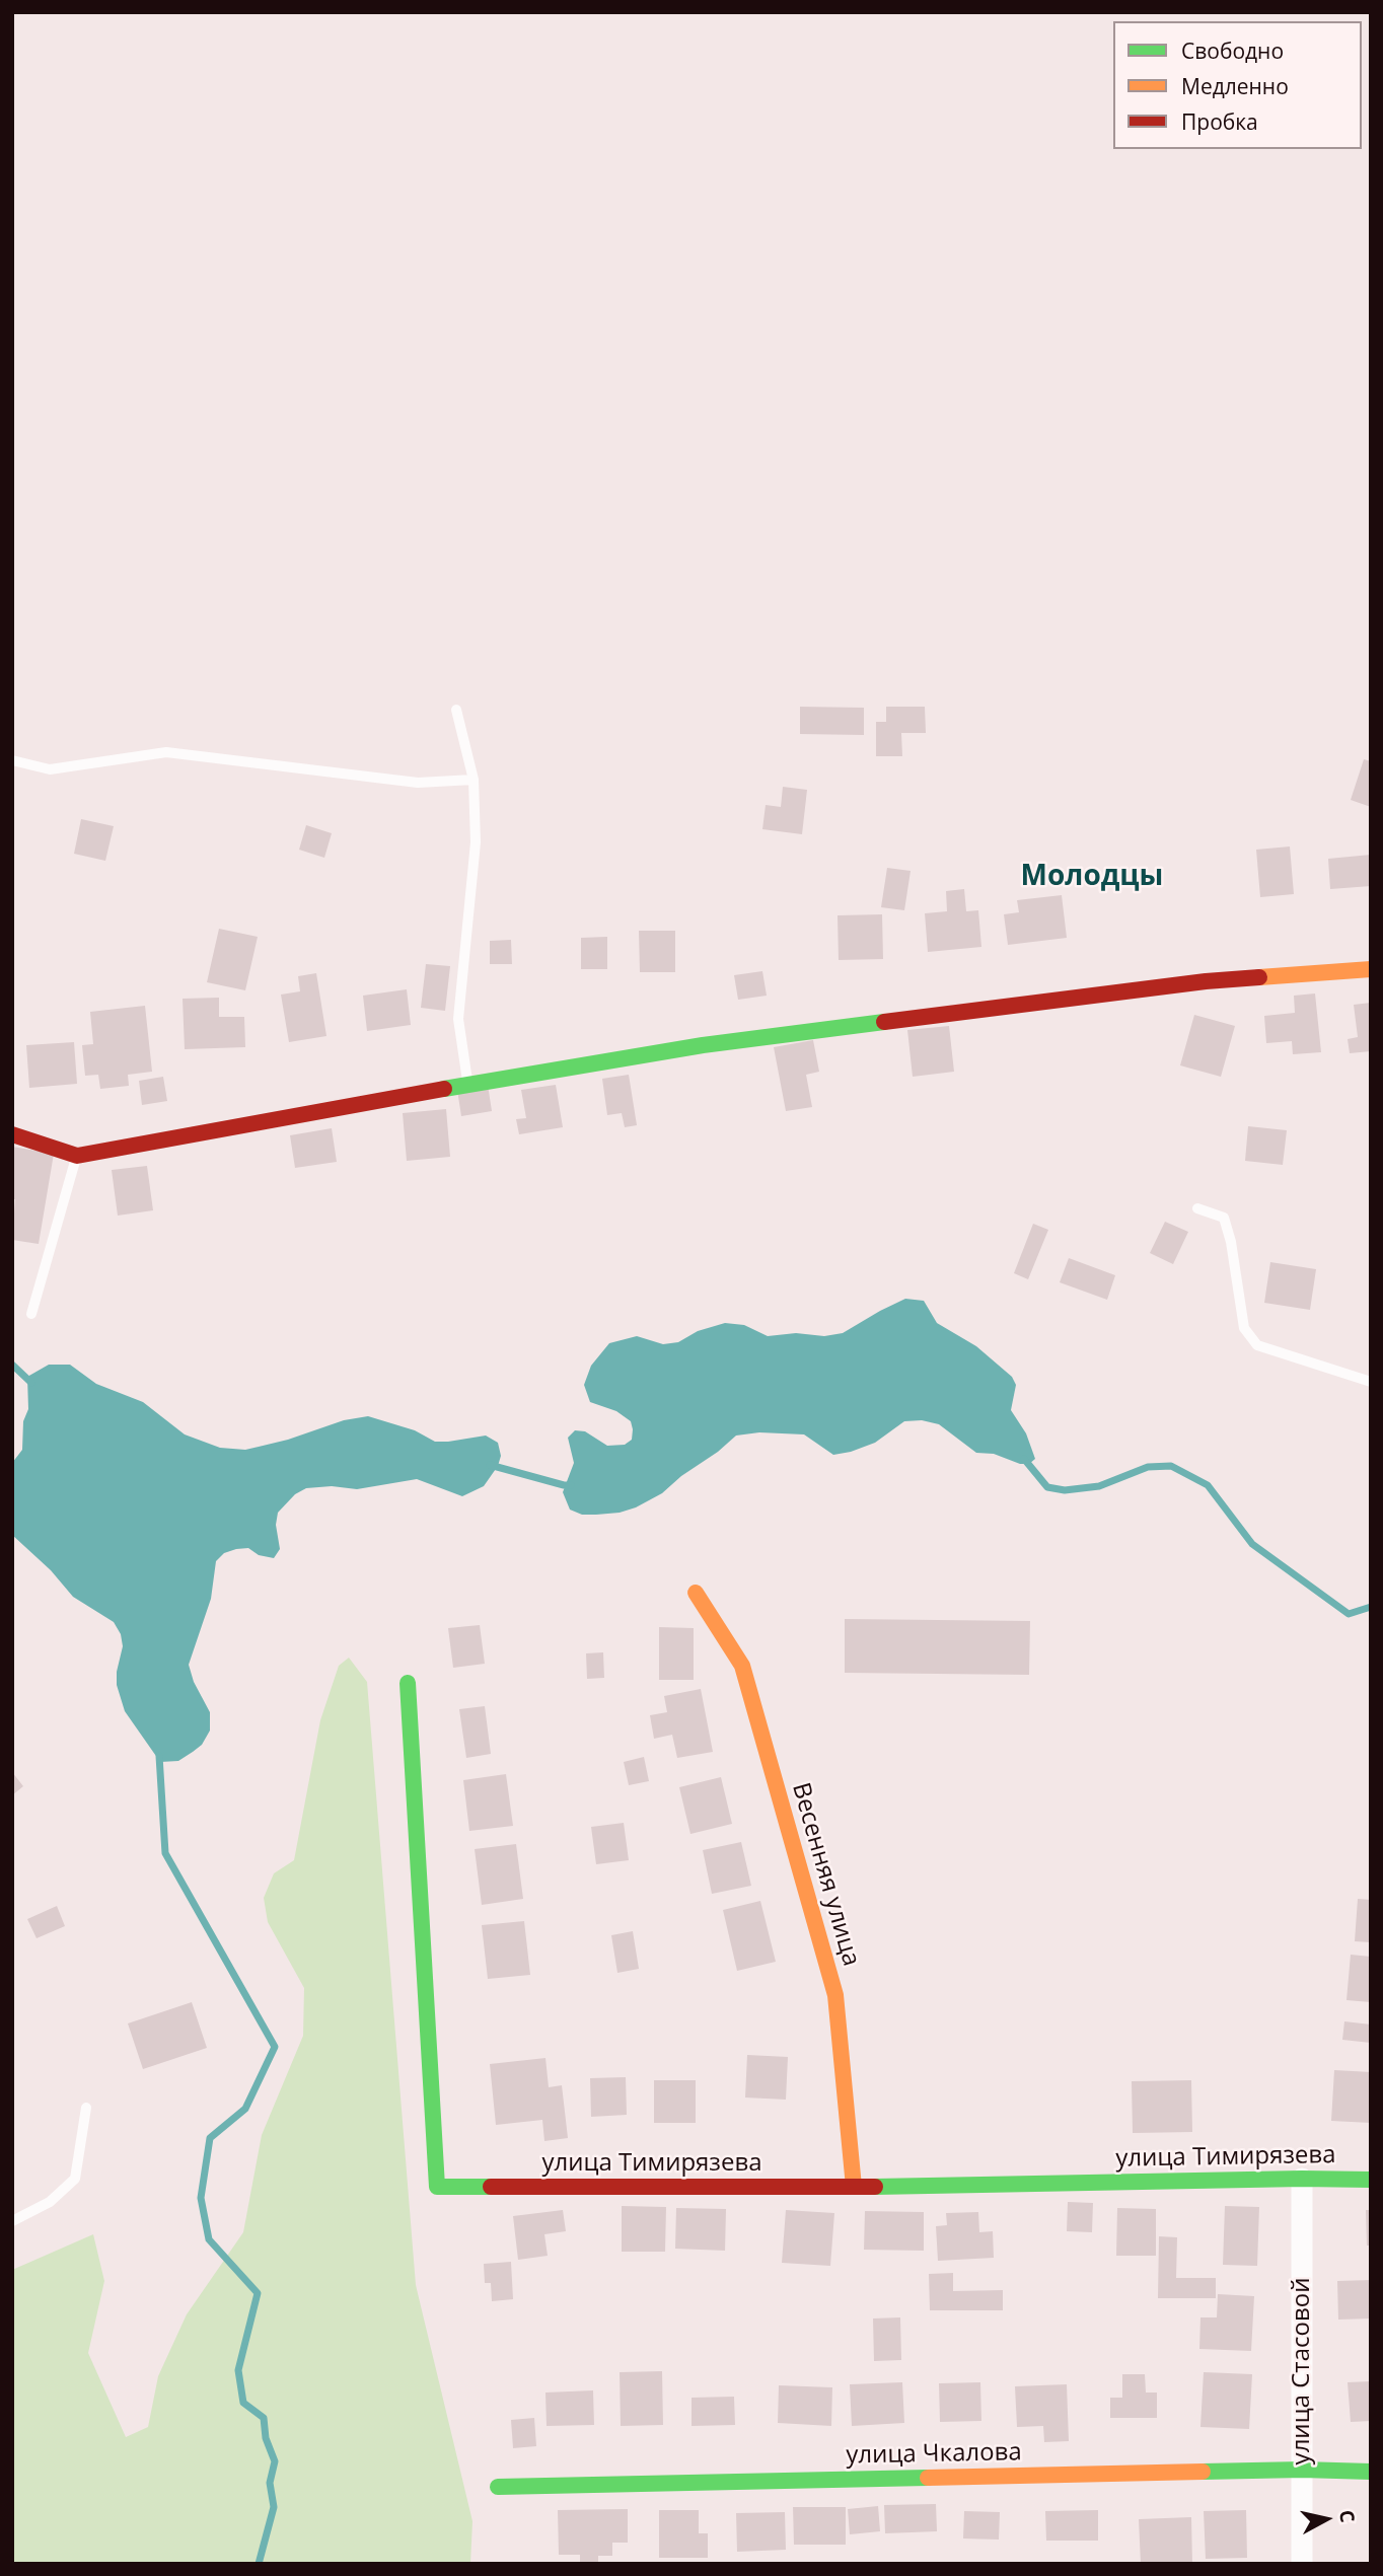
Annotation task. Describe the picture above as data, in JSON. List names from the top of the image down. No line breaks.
{"streets":{"street":["Весенняя улица","улица Тимирязева","улица Стасовой","улица Чкалова"]},"crossings":[["Весенняя улица","улица Тимирязева"],["улица Тимирязева","улица Стасовой"],["улица Стасовой","улица Чкалова"]],"districts":["Молодцы"],"legend":["Свободно","Медленно","Пробка"],"north":"right"}
